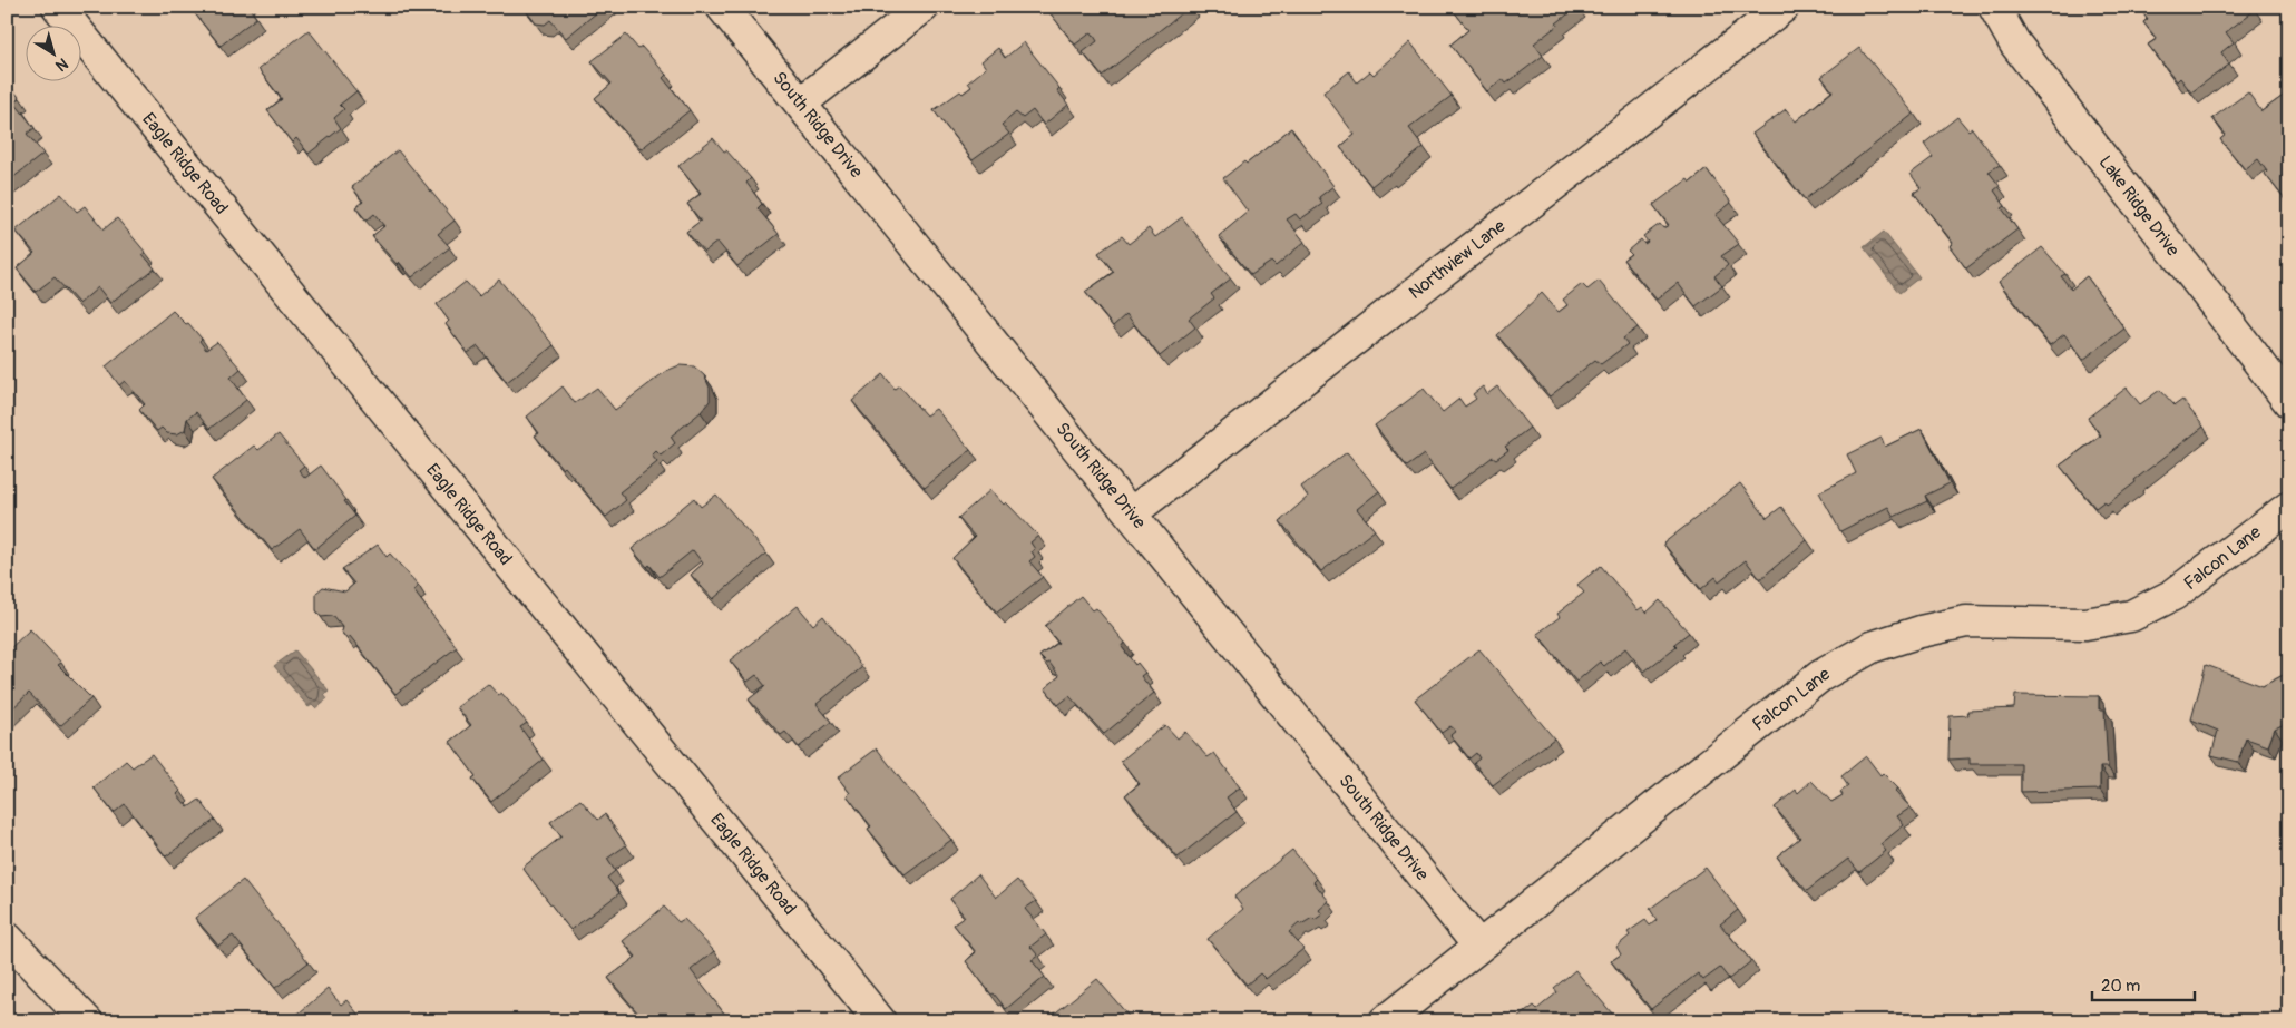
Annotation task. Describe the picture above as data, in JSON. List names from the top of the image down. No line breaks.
{"streets":{"street":["South Ridge Drive","Eagle Ridge Road","Lake Ridge Drive","Northview Lane","Falcon Lane"]},"crossings":[["South Ridge Drive","Northview Lane"],["South Ridge Drive","Falcon Lane"]],"scale_bar":"20 m","north":"bottom right"}
